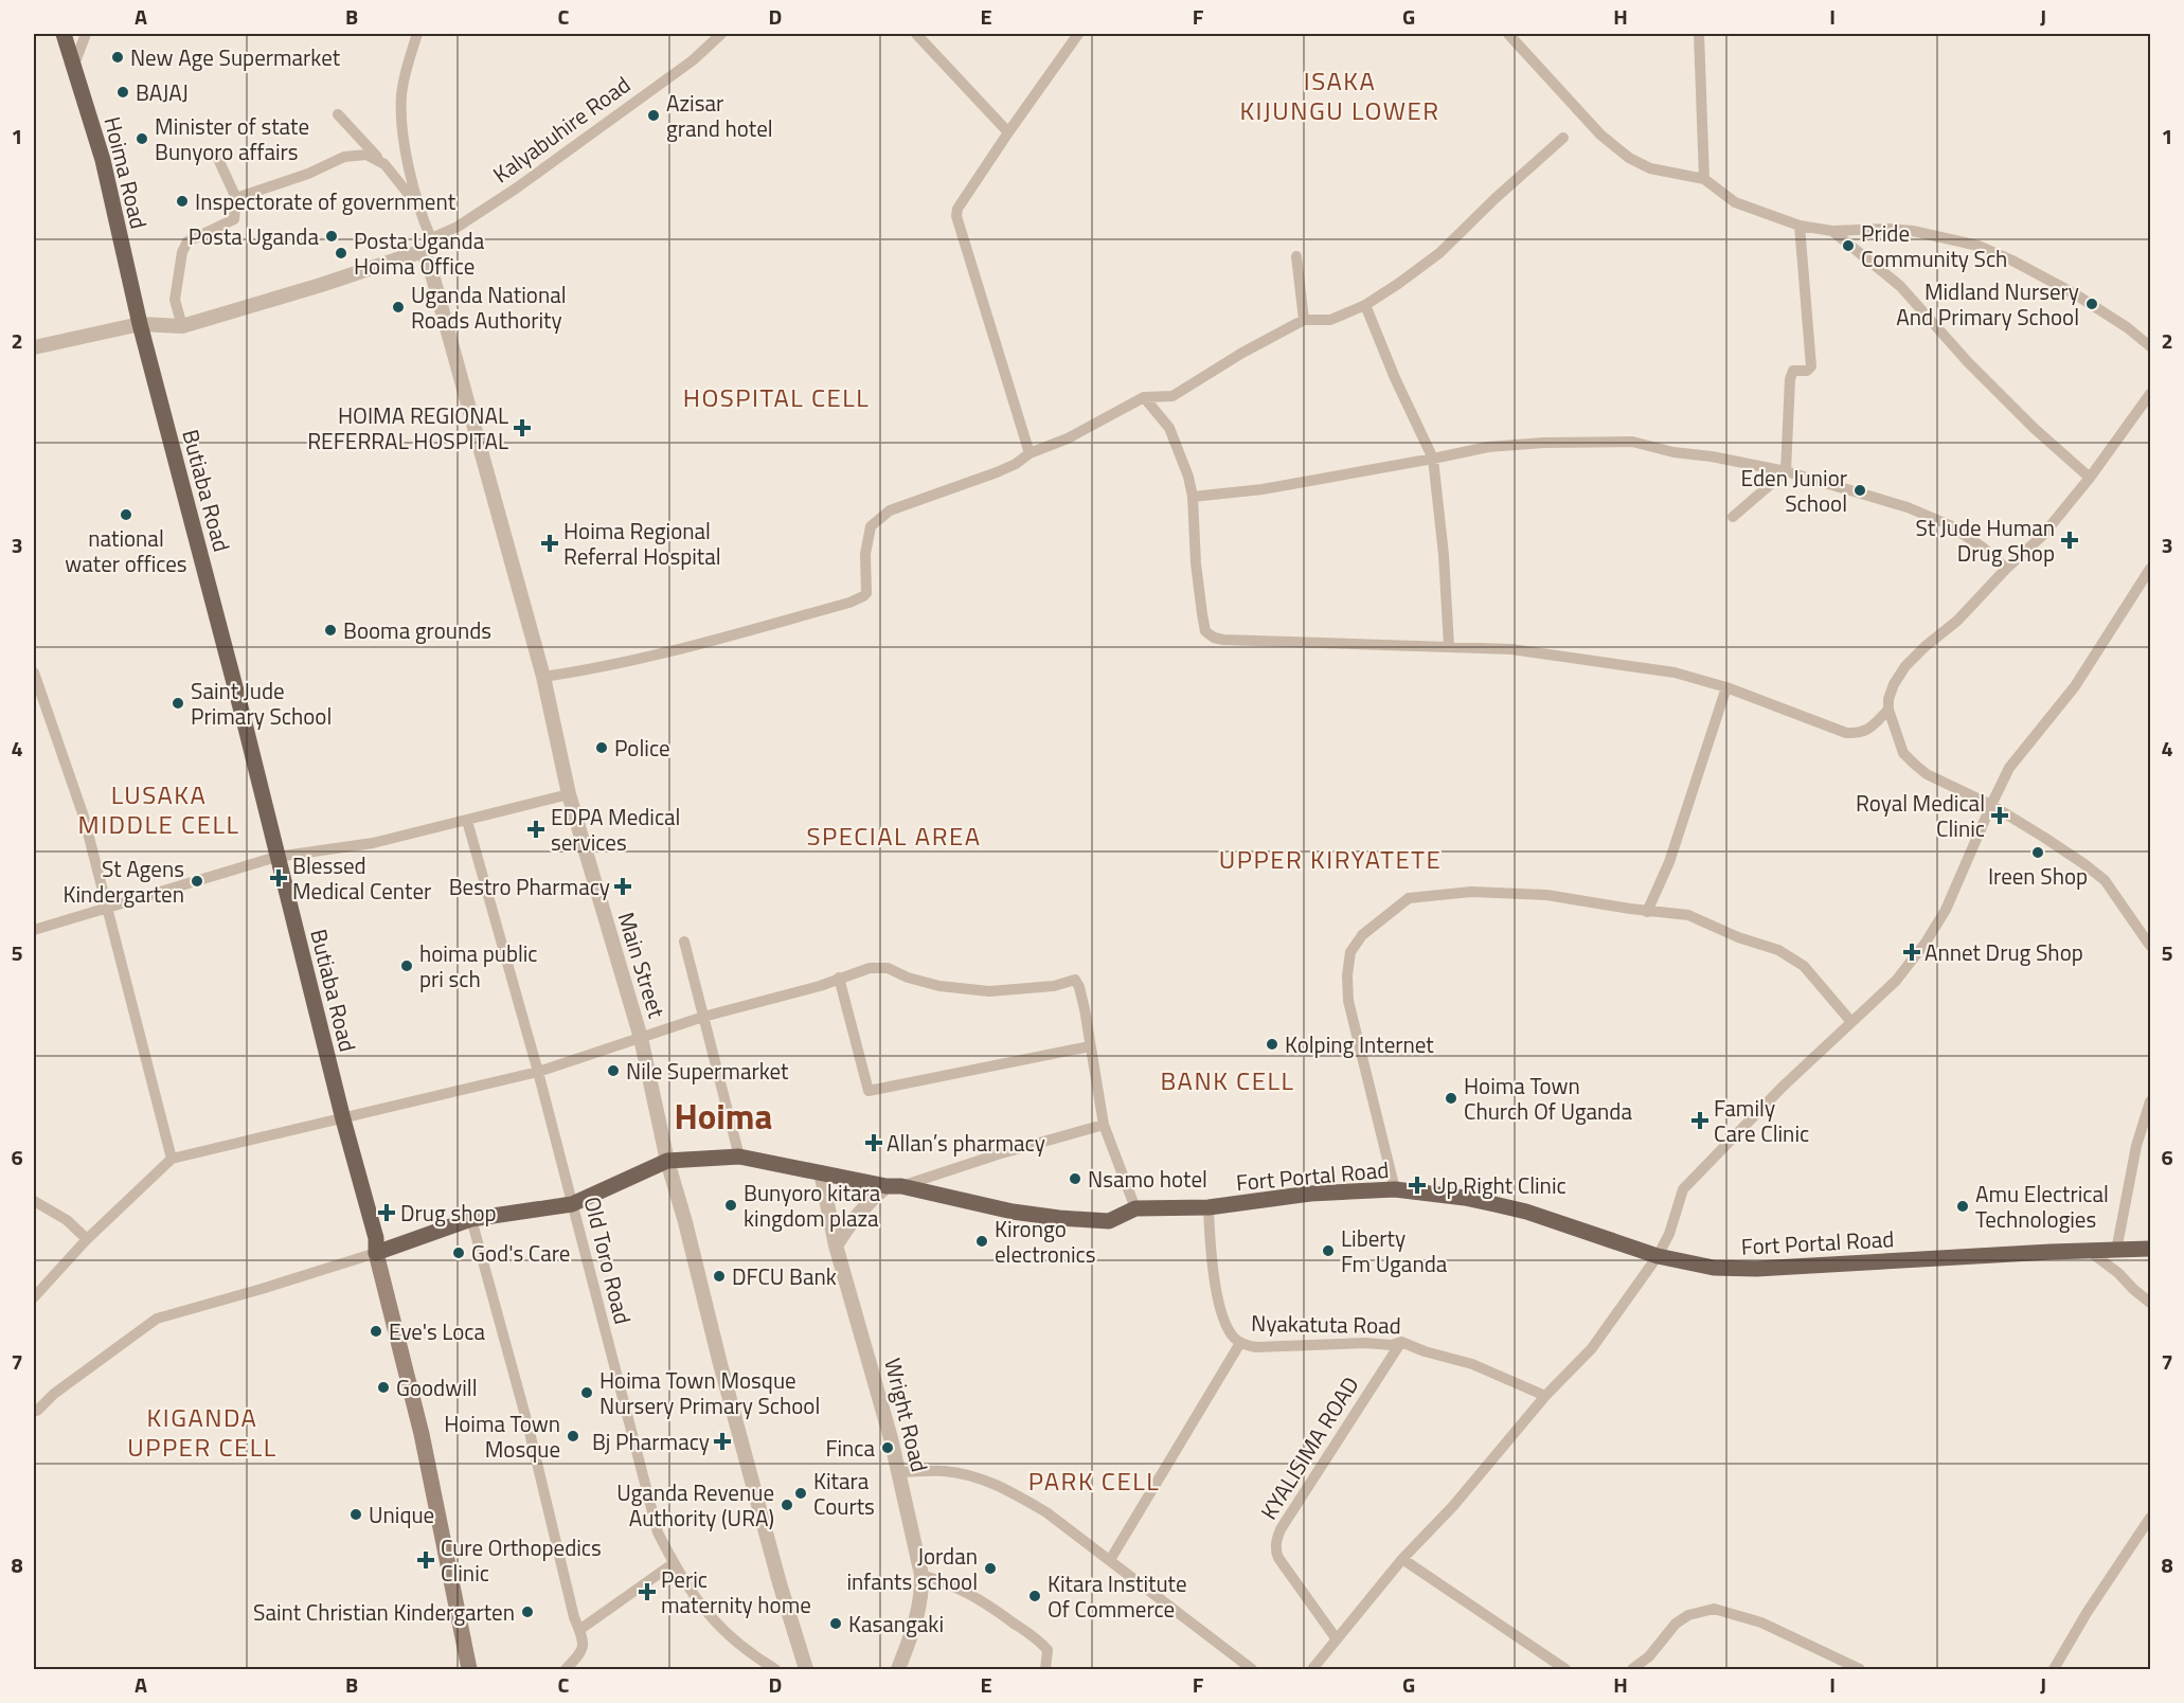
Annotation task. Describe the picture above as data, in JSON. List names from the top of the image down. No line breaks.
{"streets":{"main road":["Hoima Road","Butiaba Road","Fort Portal Road"],"street":["Kalyabuhire Road","Main Street","Old Toro Road","Nyakatuta Road","Wright Road","KYALISIMA ROAD"]},"crossings":[["Kalyabuhire Road","Main Street"],["Hoima Road","Butiaba Road"],["Main Street","Fort Portal Road"],["Fort Portal Road","Nyakatuta Road"],["Fort Portal Road","Wright Road"],["Nyakatuta Road","KYALISIMA ROAD"]],"districts":["ISAKA KIJUNGU LOWER","HOSPITAL CELL","LUSAKA MIDDLE CELL","SPECIAL AREA","UPPER KIRYATETE","BANK CELL","Hoima","KIGANDA UPPER CELL","PARK CELL"],"places":{"other":["New Age Supermarket","BAJAJ","Azisar grand hotel","Minister of state Bunyoro affairs","Inspectorate of government","Posta Uganda","Pride Community Sch","Posta Uganda Hoima Office","Midland Nursery And Primary School","Uganda National Roads Authority","Eden Junior School","national water offices","Booma grounds","Saint Jude Primary School","Police","Ireen Shop","St Agens Kindergarten","hoima public pri sch","Kolping Internet","Nile Supermarket","Hoima Town Church Of Uganda","Nsamo hotel","Bunyoro kitara kingdom plaza","Amu Electrical Technologies","Kirongo electronics","Liberty Fm Uganda","God's Care","DFCU Bank","Eve's Loca","Goodwill","Hoima Town Mosque Nursery Primary School","Hoima Town Mosque","Finca","Kitara Courts","Uganda Revenue Authority (URA)","Unique","Jordan infants school","Kitara Institute Of Commerce","Saint Christian Kindergarten","Kasangaki"],"health":["HOIMA REGIONAL REFERRAL HOSPITAL","St Jude Human Drug Shop","Hoima Regional Referral Hospital","Royal Medical Clinic","EDPA Medical services","Blessed Medical Center","Bestro Pharmacy","Annet Drug Shop","Family Care Clinic","Allan’s pharmacy","Up Right Clinic","Drug shop","Bj Pharmacy","Cure Orthopedics Clinic","Peric maternity home"]},"grid":{"columns":["A","B","C","D","E","F","G","H","I","J"],"rows":["1","2","3","4","5","6","7","8"]}}
